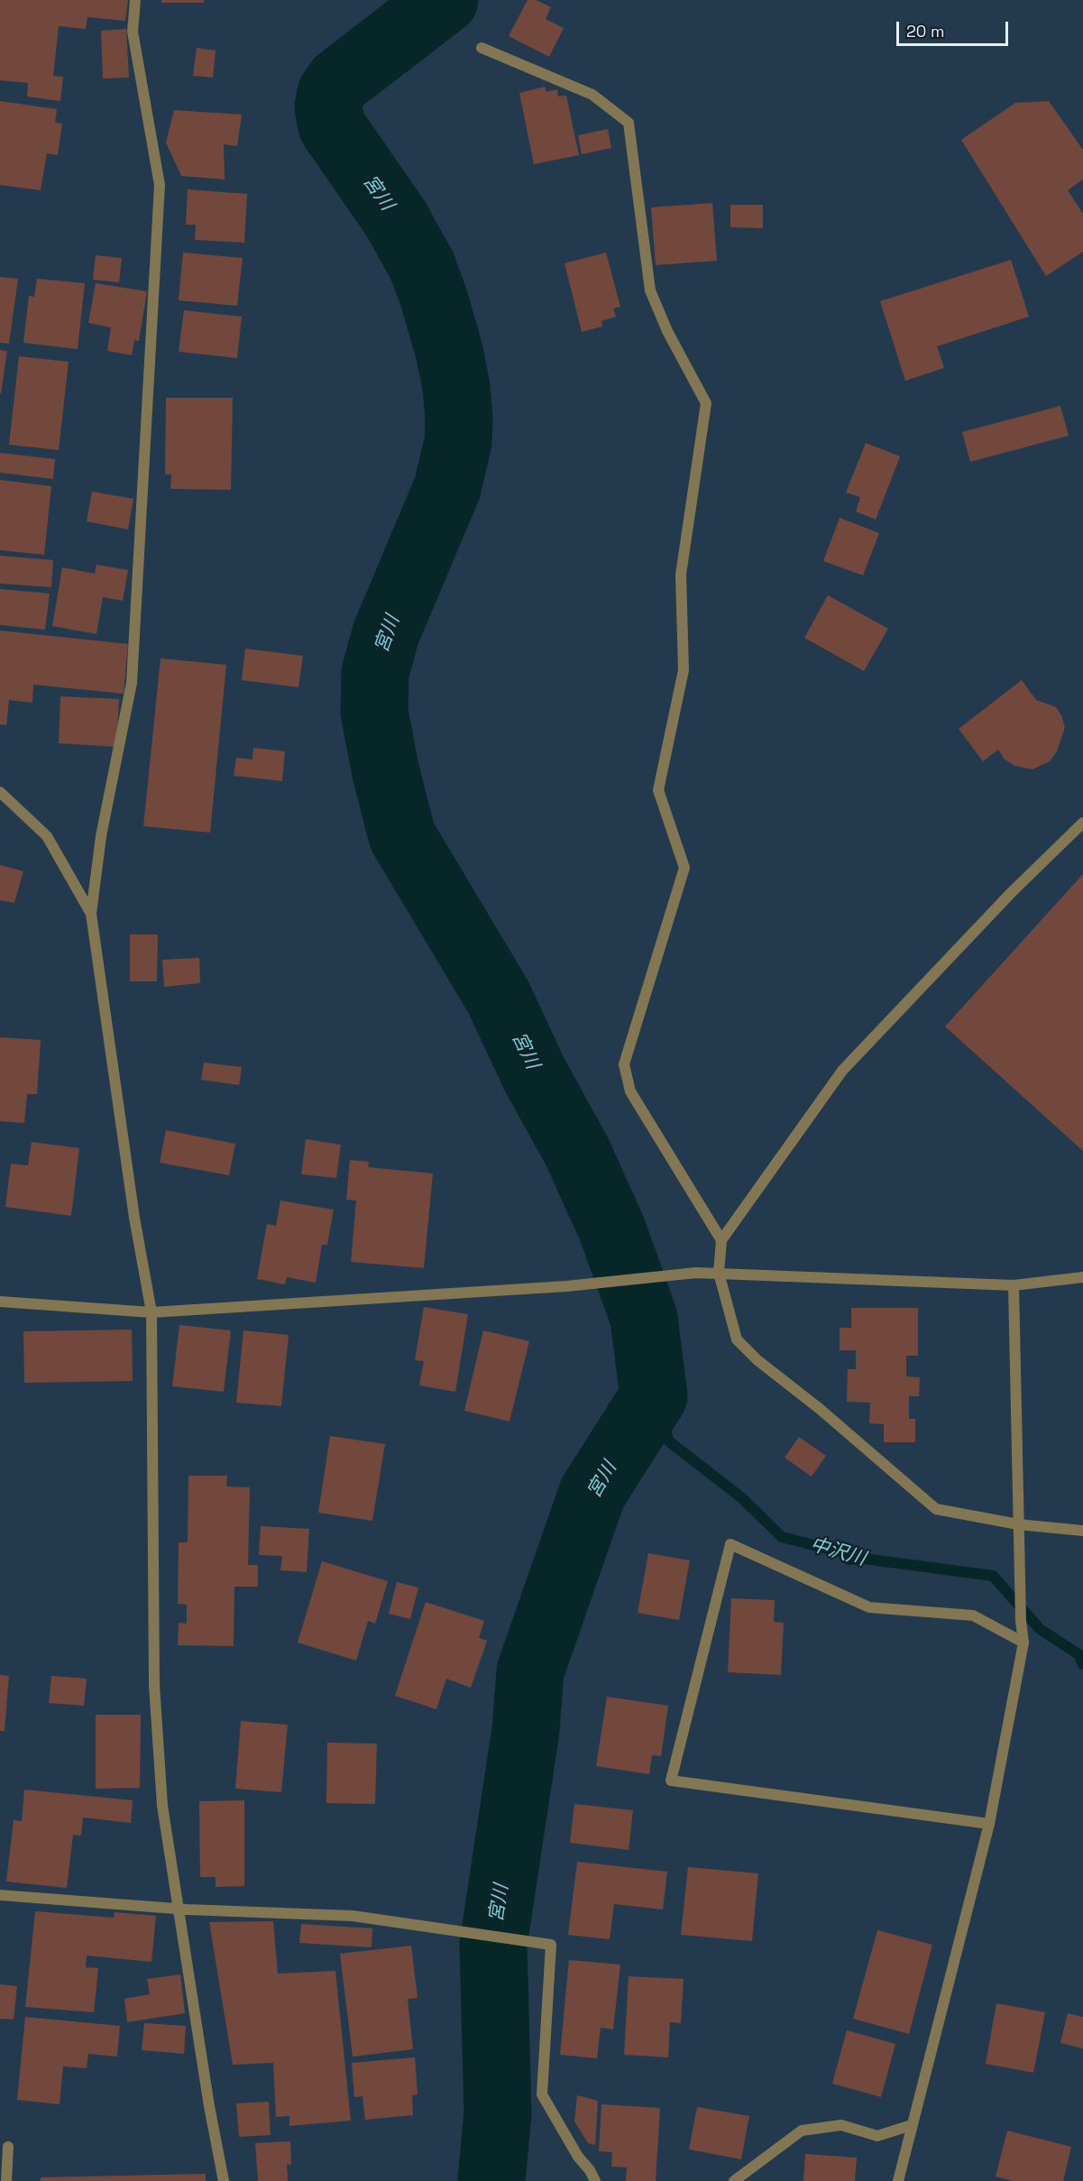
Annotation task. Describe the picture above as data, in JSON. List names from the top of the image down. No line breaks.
{"water":["宮川","中沢川"],"scale_bar":"20 m"}
